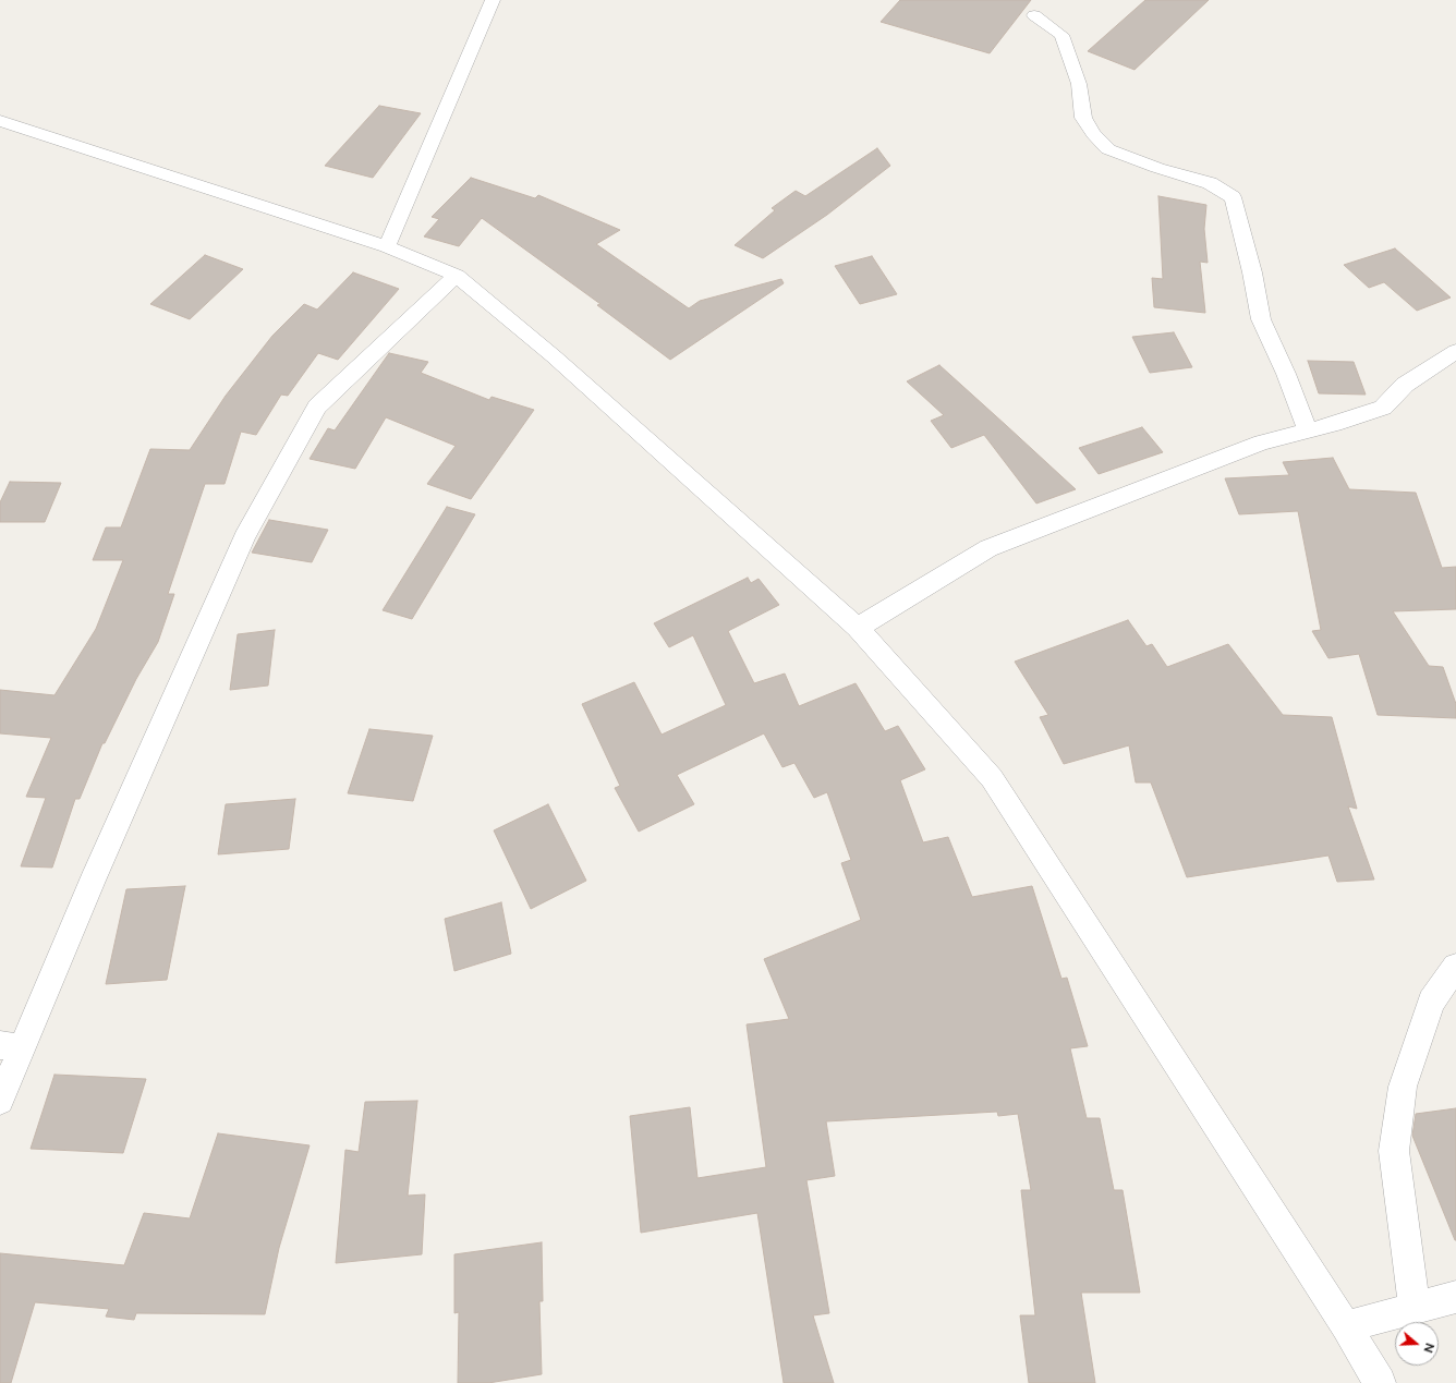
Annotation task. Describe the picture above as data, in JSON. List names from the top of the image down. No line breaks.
{"north":"right"}
